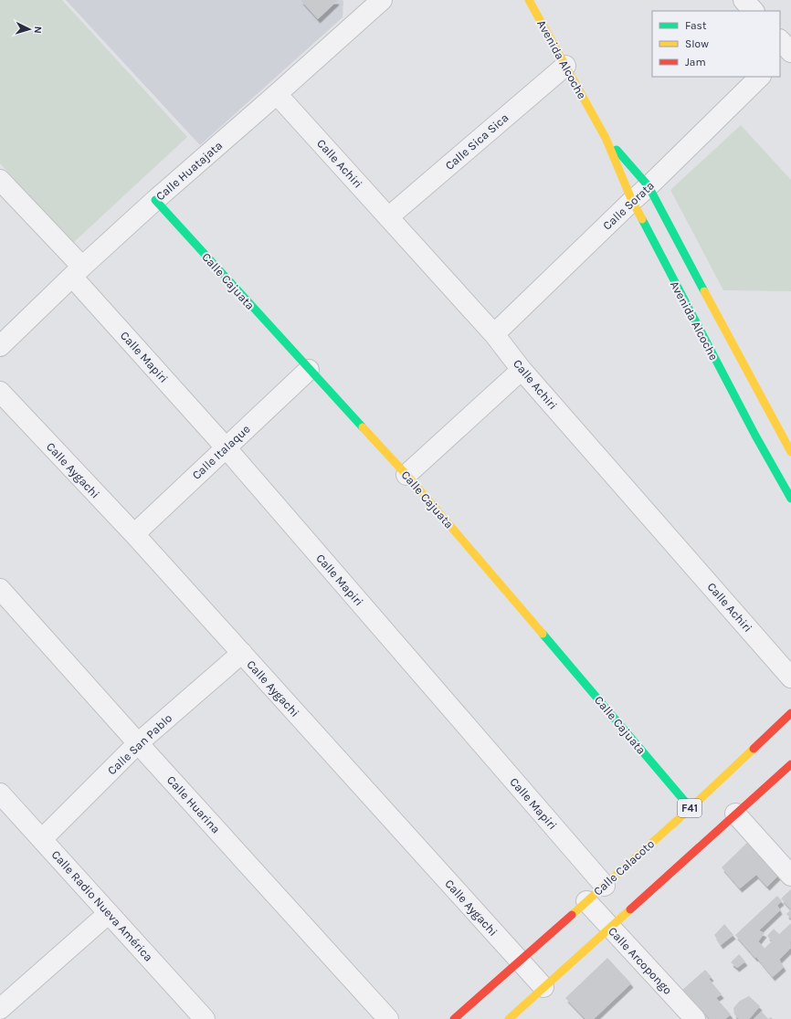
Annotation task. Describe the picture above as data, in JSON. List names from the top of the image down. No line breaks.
{"streets":{"street":["Avenida Alcoche","Calle Sica Sica","Calle Achiri","Calle Huatajata","Calle Sorata","Calle Cajuata","Calle Mapiri","Calle Italaque","Calle Aygachi","Calle San Pablo","Calle Huarina","F41","Calle Calacoto","Calle Radio Nueva América","Calle Arcopongo"]},"crossings":[["Avenida Alcoche","Calle Sica Sica"],["Avenida Alcoche","Calle Sorata"],["Calle Sica Sica","Calle Achiri"],["Calle Achiri","Calle Huatajata"],["Calle Achiri","Calle Sorata"],["Calle Huatajata","Calle Cajuata"],["Calle Huatajata","Calle Mapiri"],["Calle Cajuata","Calle Italaque"],["Calle Cajuata","Calle Calacoto"],["Calle Mapiri","Calle Italaque"],["Calle Mapiri","Calle Calacoto"],["Calle Italaque","Calle Aygachi"],["Calle Aygachi","Calle San Pablo"],["Calle Aygachi","Calle Calacoto"],["Calle San Pablo","Calle Huarina"],["Calle San Pablo","Calle Radio Nueva América"],["Calle Calacoto","Calle Arcopongo"]],"legend":["Fast","Slow","Jam"],"north":"right"}
